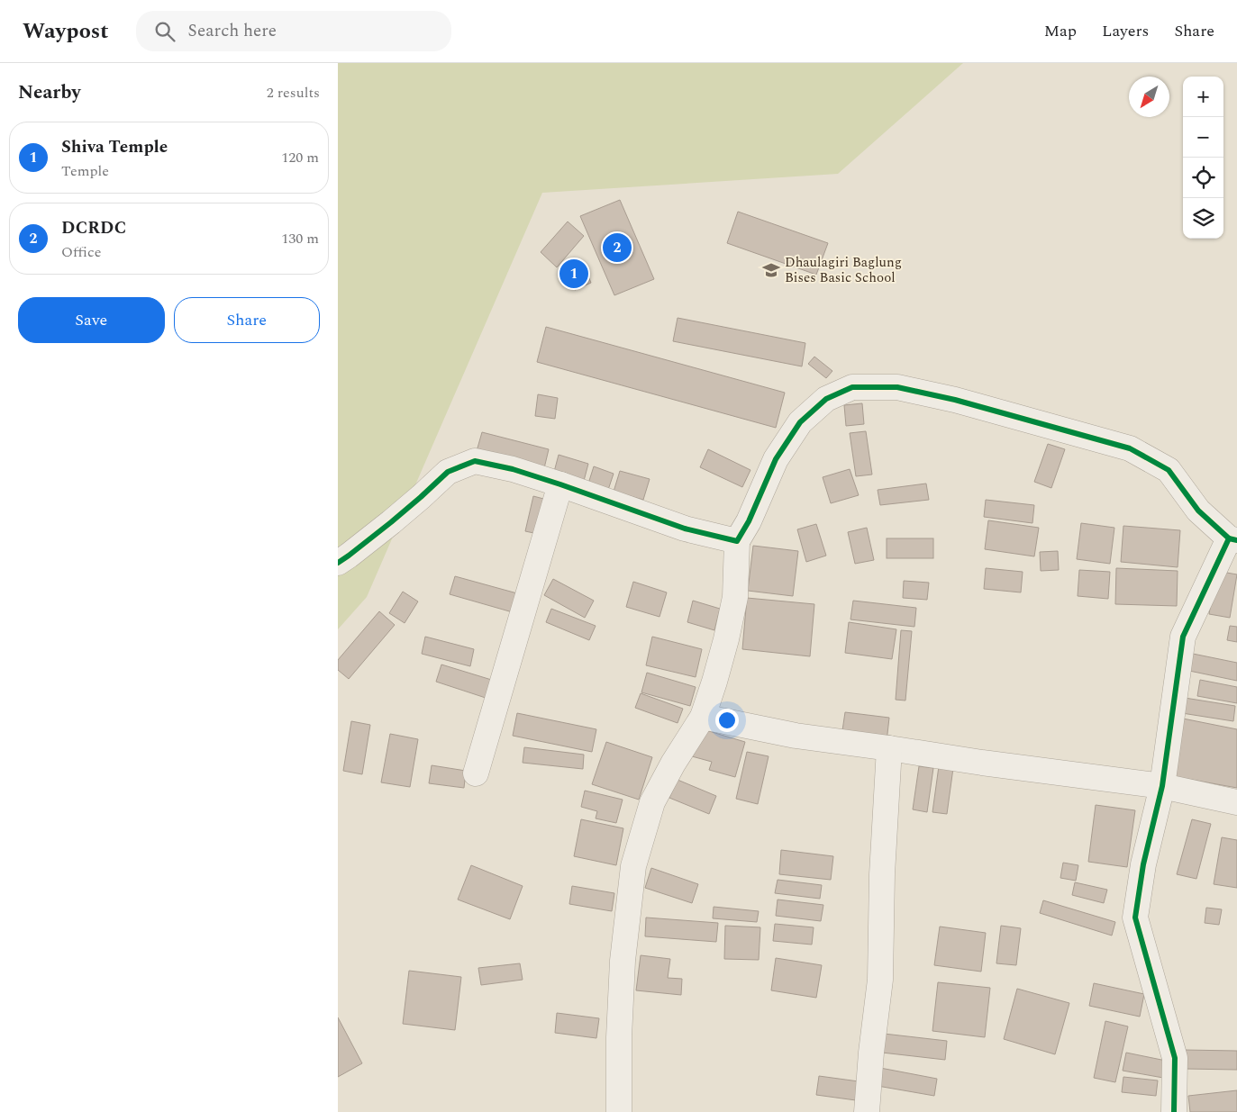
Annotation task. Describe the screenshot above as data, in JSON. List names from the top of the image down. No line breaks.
{"places":{"school or university":["Dhaulagiri Baglung Bises Basic School"]},"north":"bottom left","page":{"header":"Waypost","search":"Search here","nav":["Map","Layers","Share"],"heading":["Nearby","2 results"],"map_buttons":["+","−"],"list":[{"mark":"1","name":"Shiva Temple","note":"Temple","value":"120 m"},{"mark":"2","name":"DCRDC","note":"Office","value":"130 m"}],"pins":["2","1"],"buttons":["Save","Share"]}}
